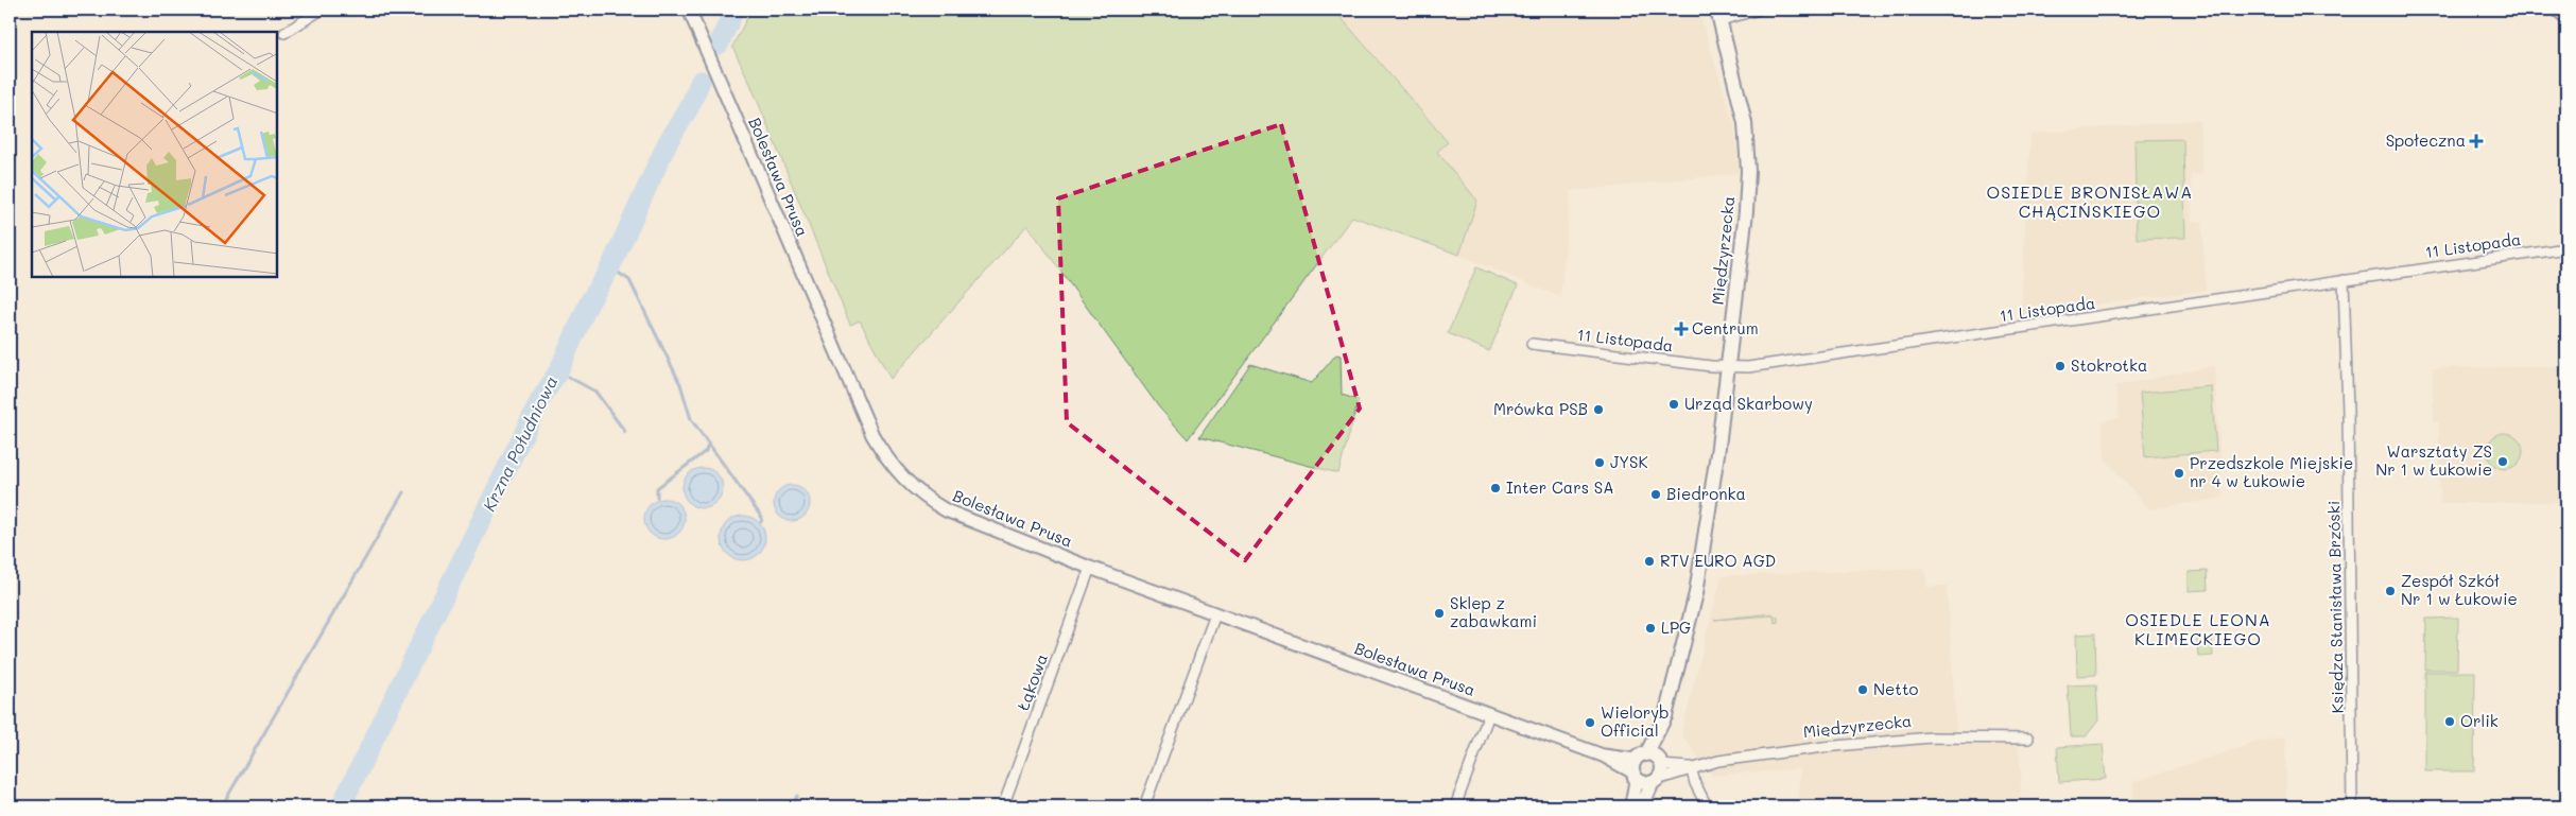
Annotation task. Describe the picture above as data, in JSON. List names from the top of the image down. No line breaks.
{"streets":{"main road":["Międzyrzecka"],"street":["Bolesława Prusa","11 Listopada","Księdza Stanisława Brzóski","Łąkowa"]},"crossings":[["Bolesława Prusa","Międzyrzecka"],["Bolesława Prusa","Łąkowa"],["11 Listopada","Międzyrzecka"],["11 Listopada","Księdza Stanisława Brzóski"]],"districts":["OSIEDLE BRONISŁAWA CHĄCIŃSKIEGO","OSIEDLE LEONA KLIMECKIEGO"],"water":["Krzna Południowa"],"places":{"health":["Społeczna","Centrum"],"other":["Stokrotka","Urząd Skarbowy","Mrówka PSB","Warsztaty ZS Nr 1 w Łukowie","JYSK","Przedszkole Miejskie nr 4 w Łukowie","Inter Cars SA","Biedronka","RTV EURO AGD","Zespół Szkół Nr 1 w Łukowie","Sklep z zabawkami","LPG","Netto","Orlik","Wieloryb Official"]}}
